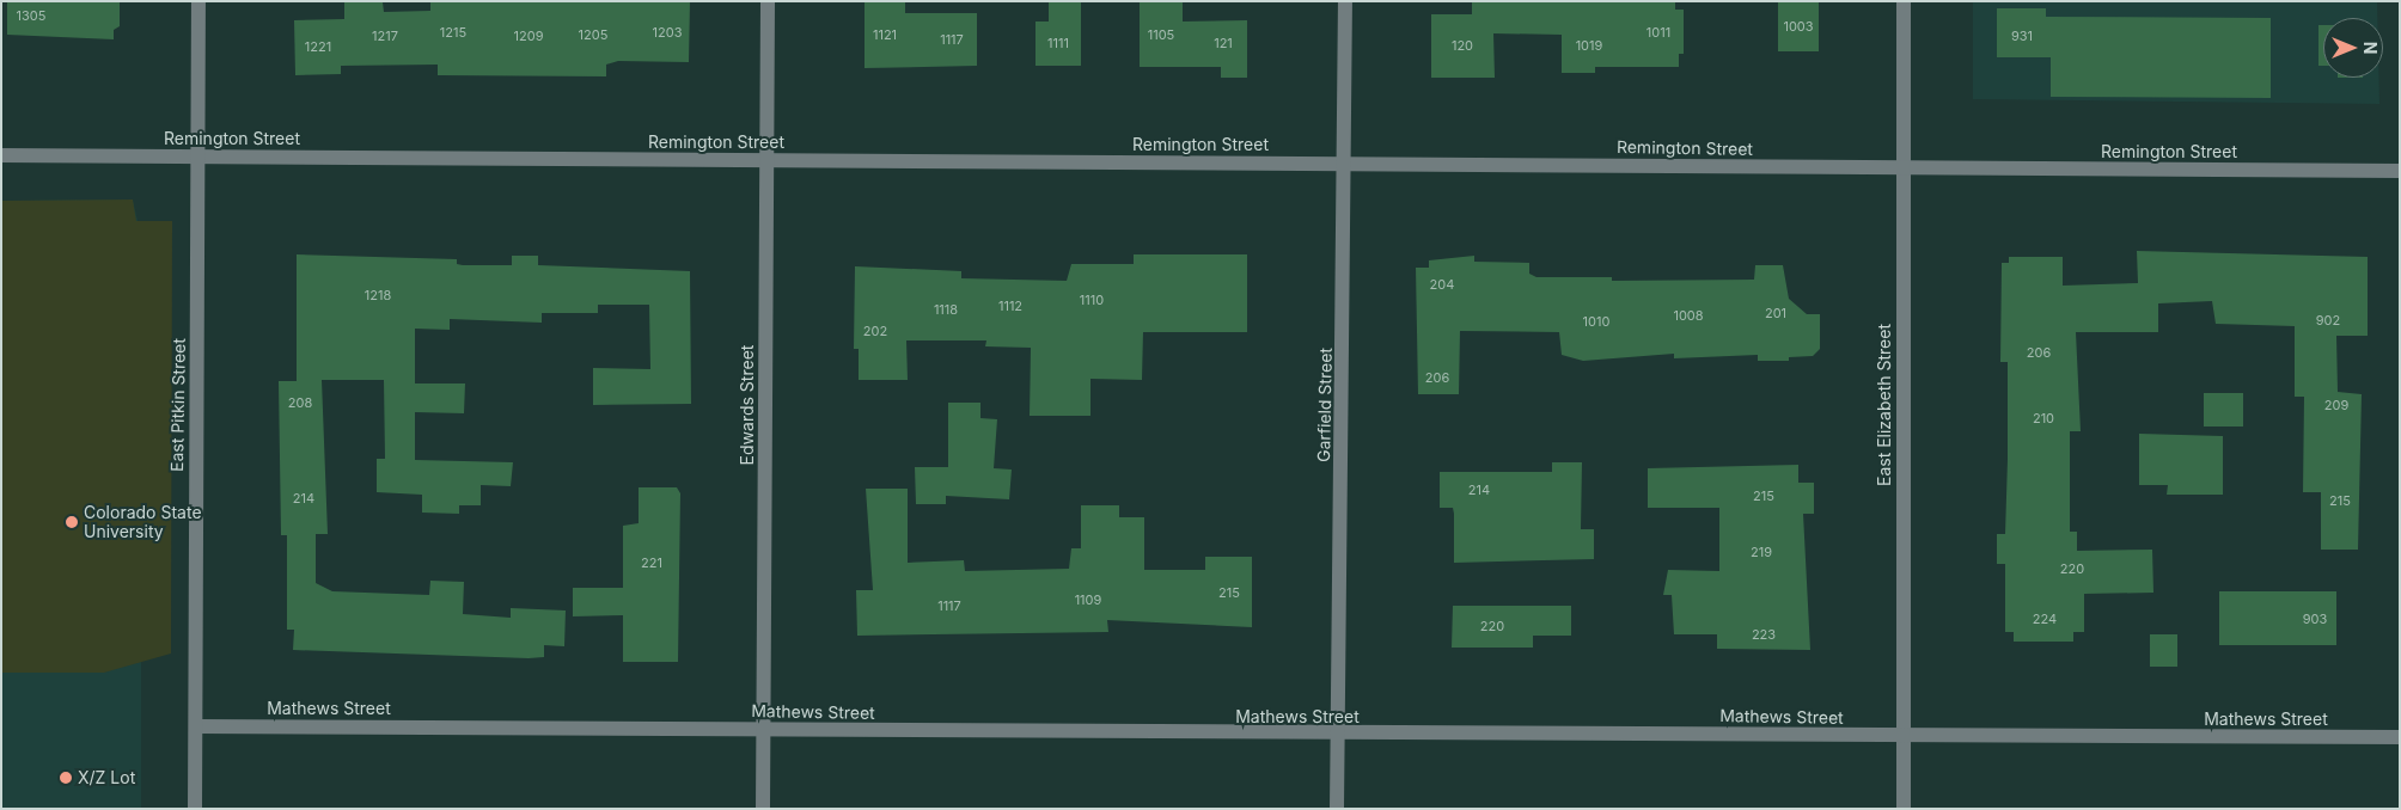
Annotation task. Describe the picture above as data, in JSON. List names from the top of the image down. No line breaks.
{"streets":{"street":["Remington Street","East Pitkin Street","Edwards Street","Garfield Street","East Elizabeth Street","Mathews Street"]},"crossings":[["Remington Street","East Pitkin Street"],["Remington Street","Edwards Street"],["Remington Street","Garfield Street"],["Remington Street","East Elizabeth Street"],["East Pitkin Street","Mathews Street"],["Edwards Street","Mathews Street"],["Garfield Street","Mathews Street"],["East Elizabeth Street","Mathews Street"]],"places":["Colorado State University","X/Z Lot"],"house_numbers":["1305","1003","1215","1203","1011","1205","1121","1105","1217","1209","931","1117","1111","121","120","1019","1221","204","1218","1110","1112","1118","201","1008","902","1010","202","206","206","208","209","210","214","215","214","215","219","221","220","215","1109","1117","224","903","220","223"],"north":"right"}
